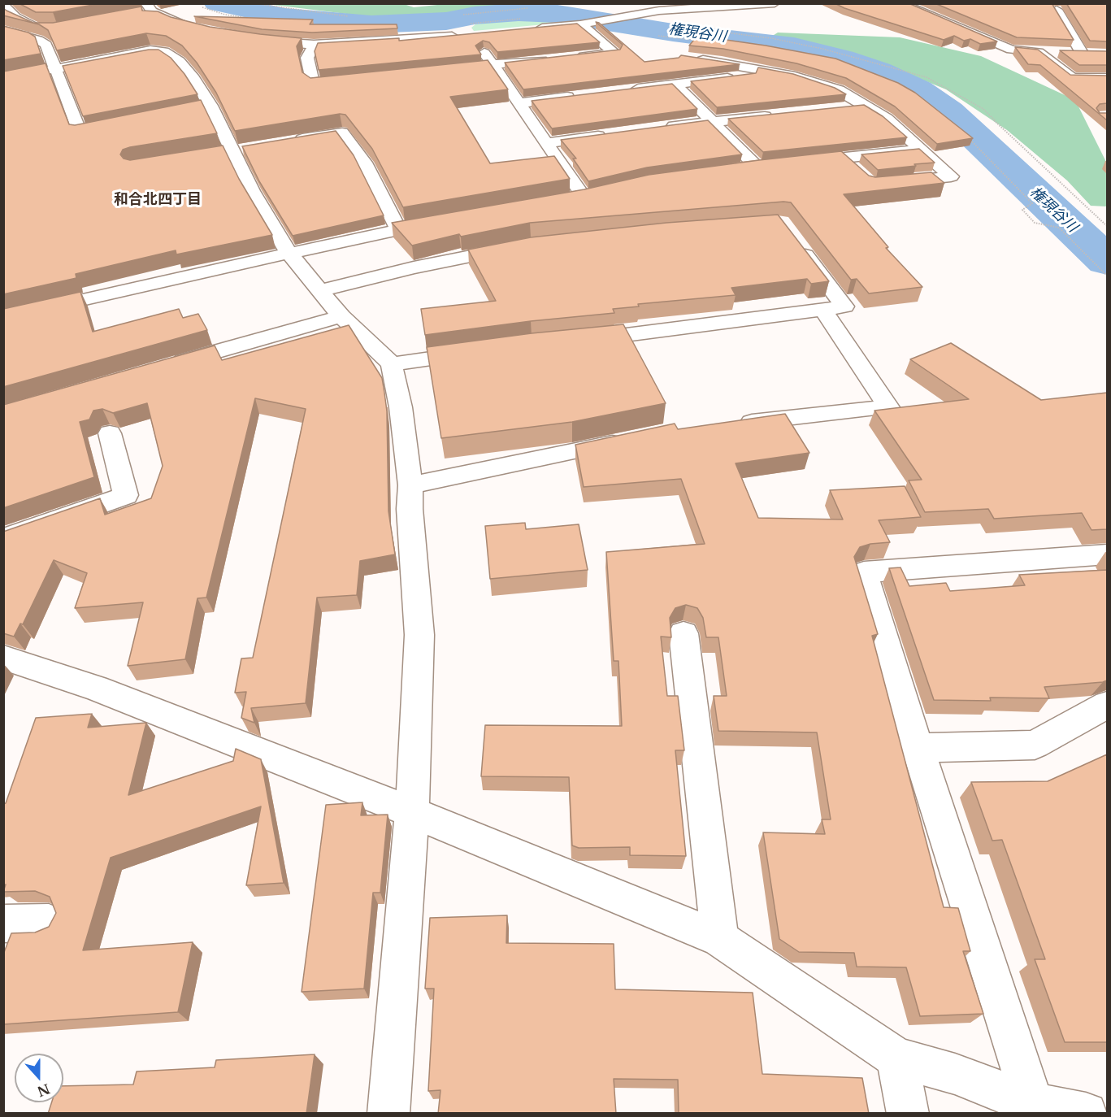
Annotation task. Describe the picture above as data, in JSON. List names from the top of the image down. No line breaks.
{"districts":["和合北四丁目"],"water":["権現谷川"],"north":"bottom"}
